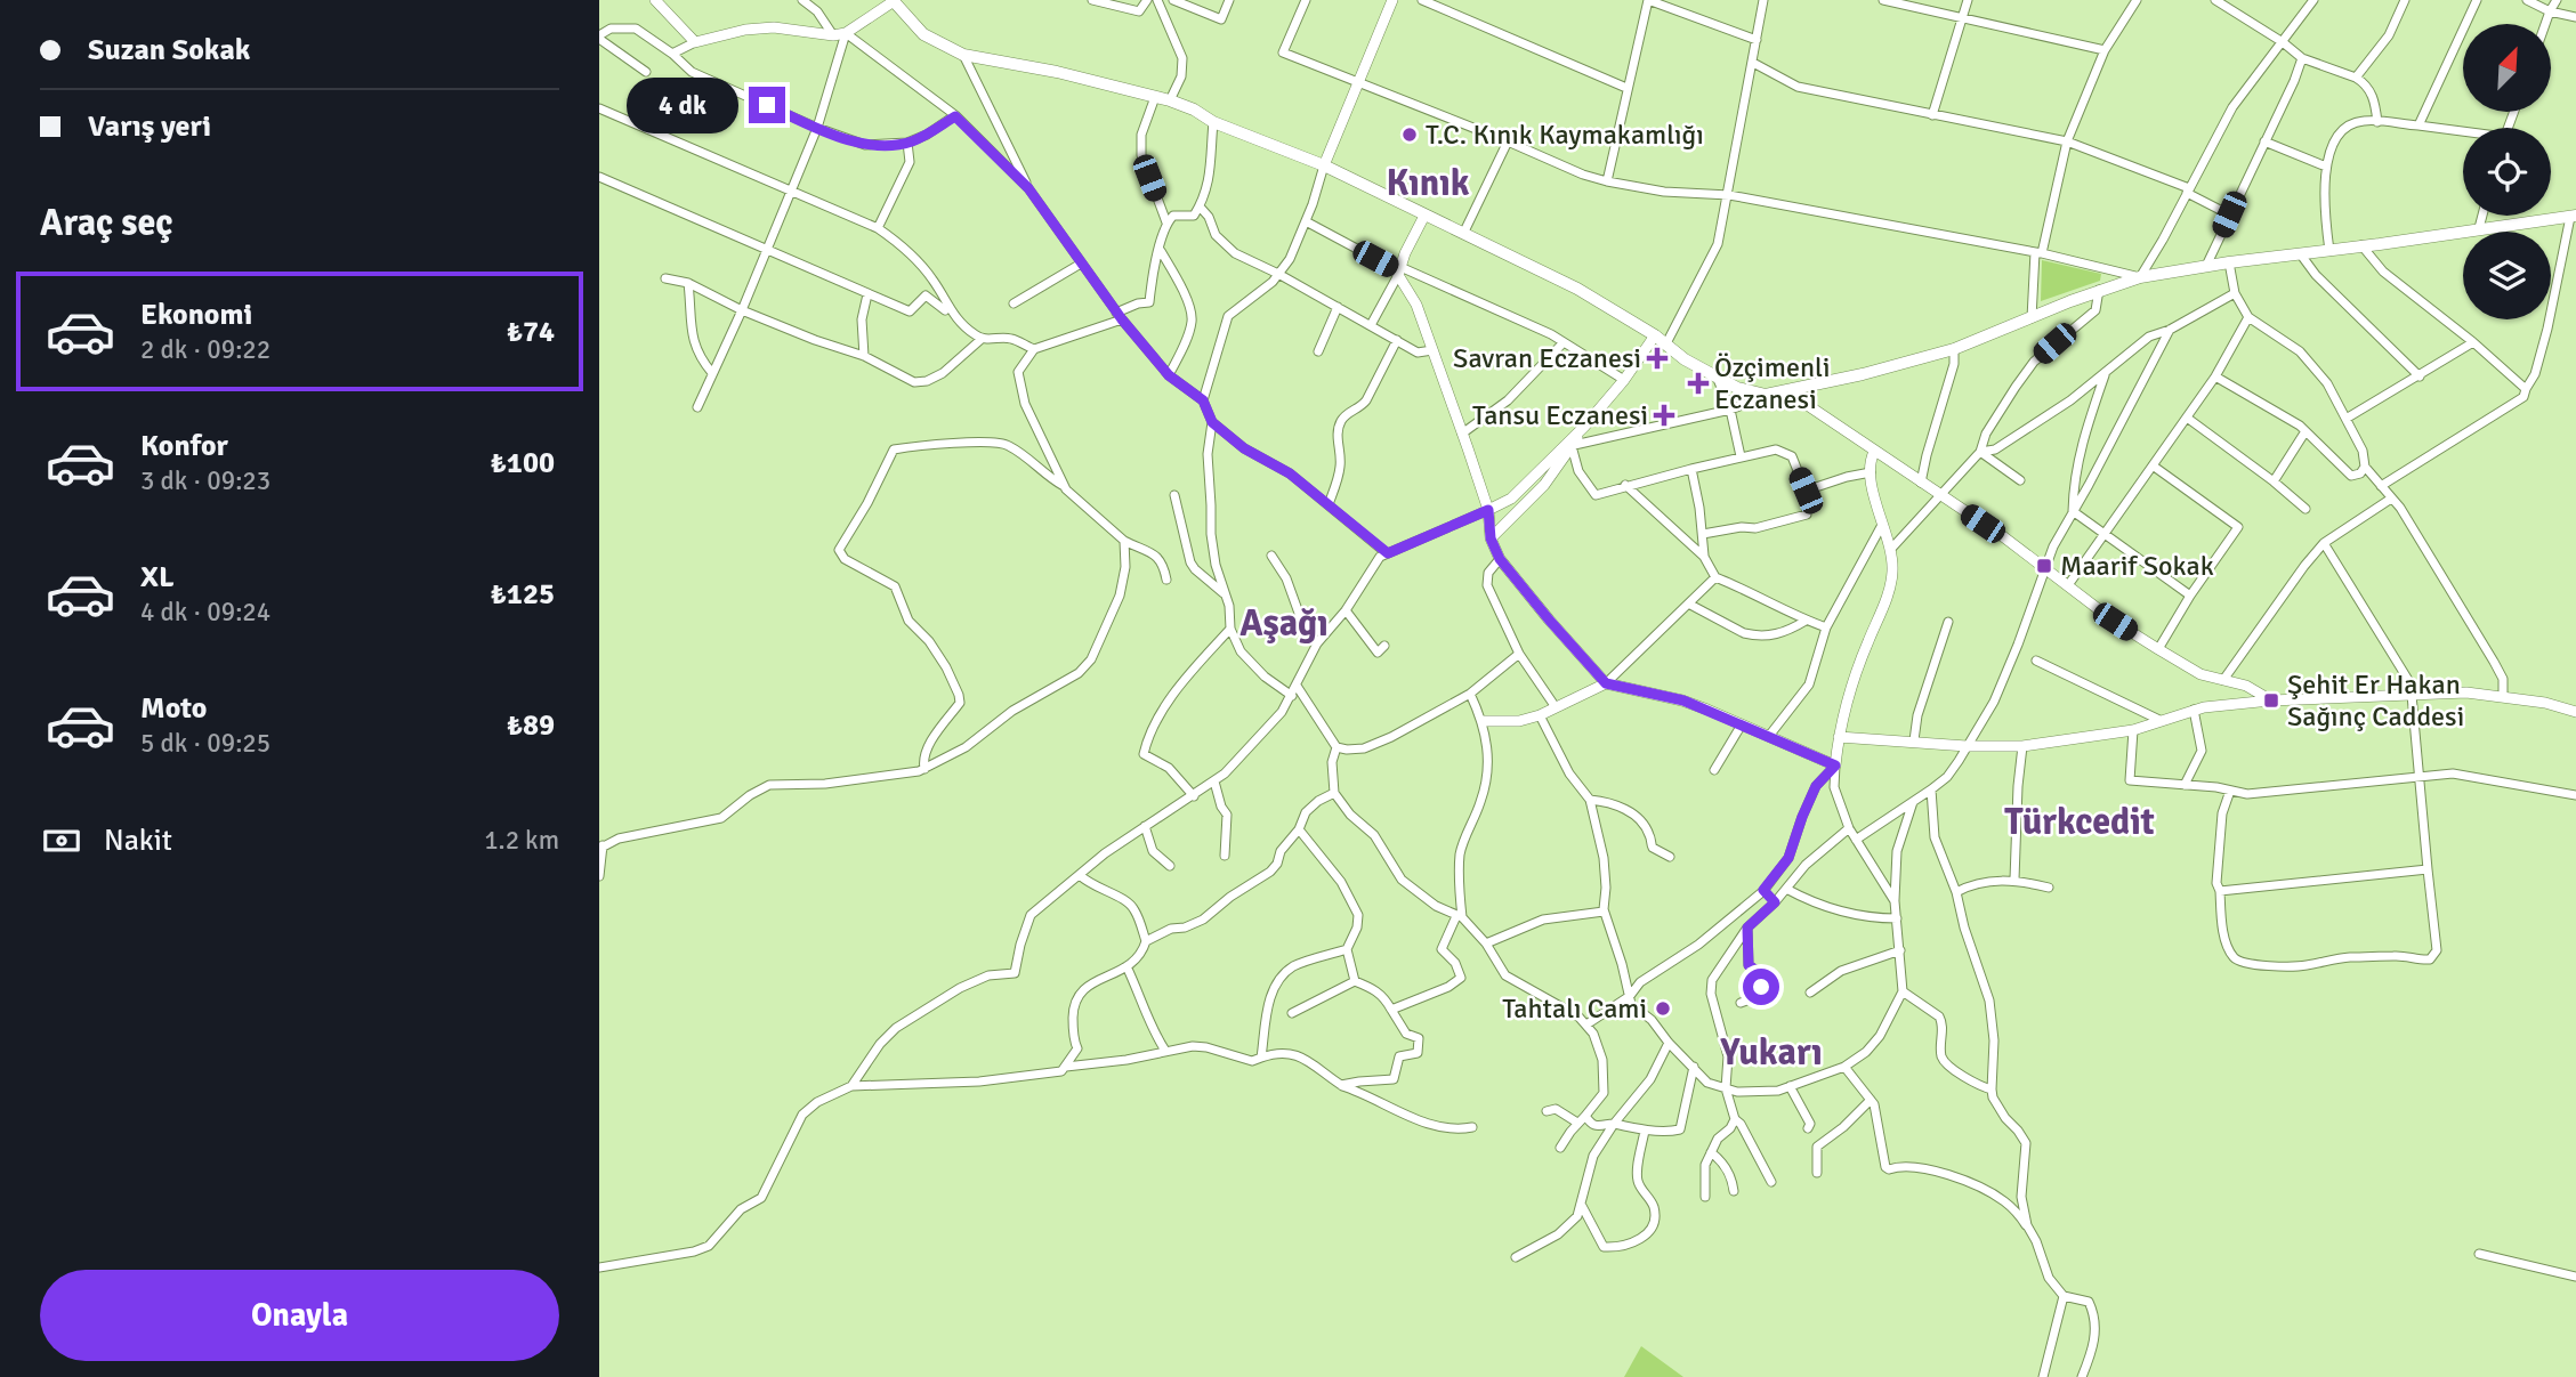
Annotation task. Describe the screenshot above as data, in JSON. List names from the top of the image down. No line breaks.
{"districts":["Kınık","Aşağı","Türkcedit","Yukarı"],"places":{"other":["T.C. Kınık Kaymakamlığı","Tahtalı Cami"],"health":["Savran Eczanesi","Özçimenli Eczanesi","Tansu Eczanesi"],"transit":["Maarif Sokak","Şehit Er Hakan Sağınç Caddesi"]},"north":"top right","page":{"banner":["Suzan Sokak","Varış yeri"],"bubble":"4 dk","heading":"Araç seç","list":[{"name":"Ekonomi","note":"2 dk · 09:22","value":"₺74"},{"name":"Konfor","note":"3 dk · 09:23","value":"₺100"},{"name":"XL","note":"4 dk · 09:24","value":"₺125"},{"name":"Moto","note":"5 dk · 09:25","value":"₺89"}],"pay":["Nakit","1.2 km"],"buttons":"Onayla"}}
